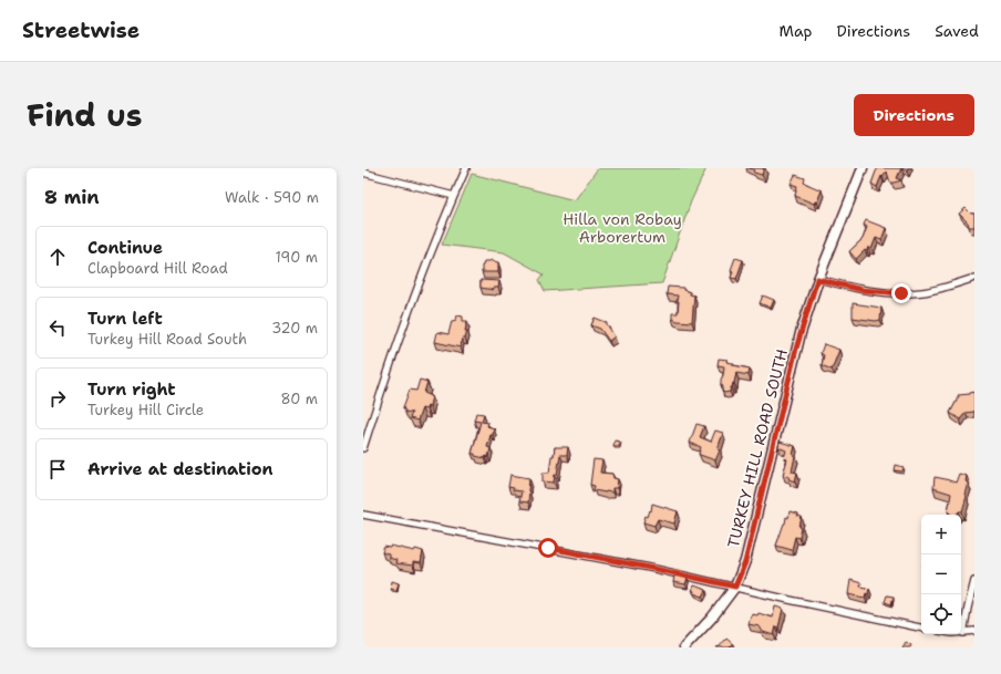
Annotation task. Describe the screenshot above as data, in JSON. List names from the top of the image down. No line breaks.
{"streets":{"street":["TURKEY HILL ROAD SOUTH"]},"parks":["Hilla von Robay Arborertum"],"page":{"header":"Streetwise","nav":["Map","Directions","Saved"],"title":"Find us","buttons":"Directions","heading":["8 min","Walk · 590 m"],"list":[["Continue","Clapboard Hill Road","190 m"],["Turn left","Turkey Hill Road South","320 m"],["Turn right","Turkey Hill Circle","80 m"],"Arrive at destination"],"map_buttons":["+","−"]}}
